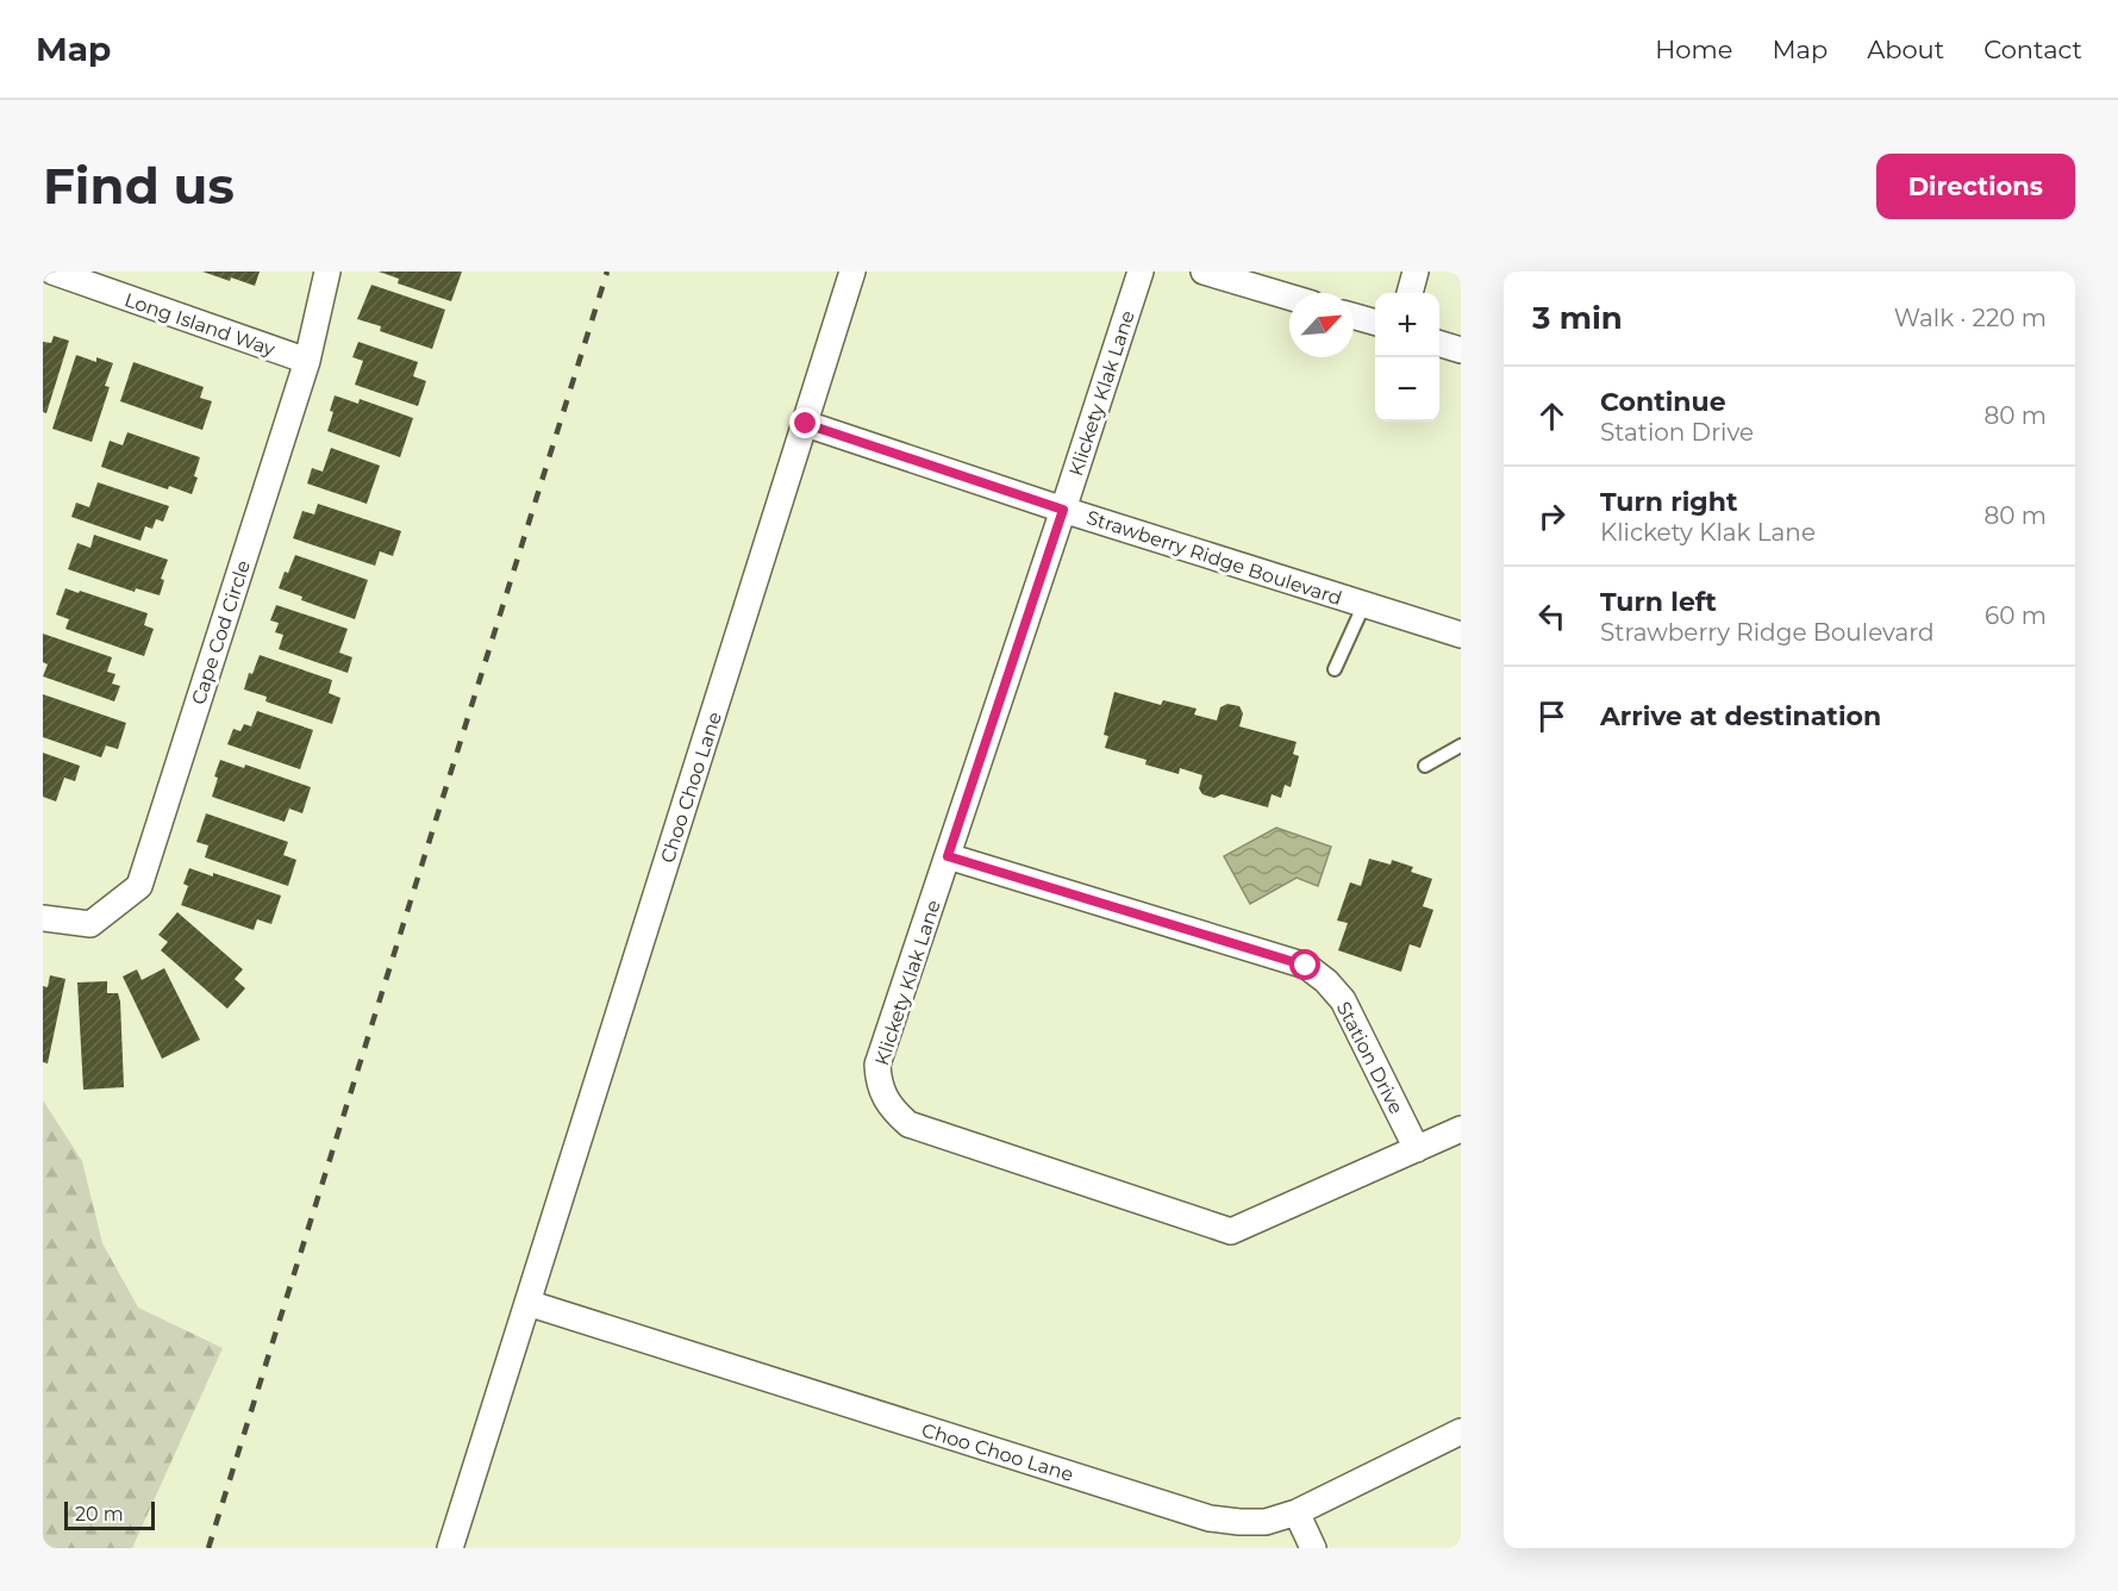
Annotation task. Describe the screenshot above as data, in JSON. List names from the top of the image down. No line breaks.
{"streets":{"street":["Long Island Way","Klickety Klak Lane","Strawberry Ridge Boulevard","Cape Cod Circle","Choo Choo Lane","Station Drive"]},"crossings":[["Long Island Way","Cape Cod Circle"],["Klickety Klak Lane","Strawberry Ridge Boulevard"],["Klickety Klak Lane","Station Drive"],["Strawberry Ridge Boulevard","Choo Choo Lane"]],"scale_bar":"20 m","north":"top right","page":{"header":"Map","nav":["Home","Map","About","Contact"],"buttons":"Directions","title":"Find us","heading":["3 min","Walk · 220 m"],"map_buttons":["+","−"],"list":[["Continue","Station Drive","80 m"],["Turn right","Klickety Klak Lane","80 m"],["Turn left","Strawberry Ridge Boulevard","60 m"],"Arrive at destination"],"scale":"20 m"}}
